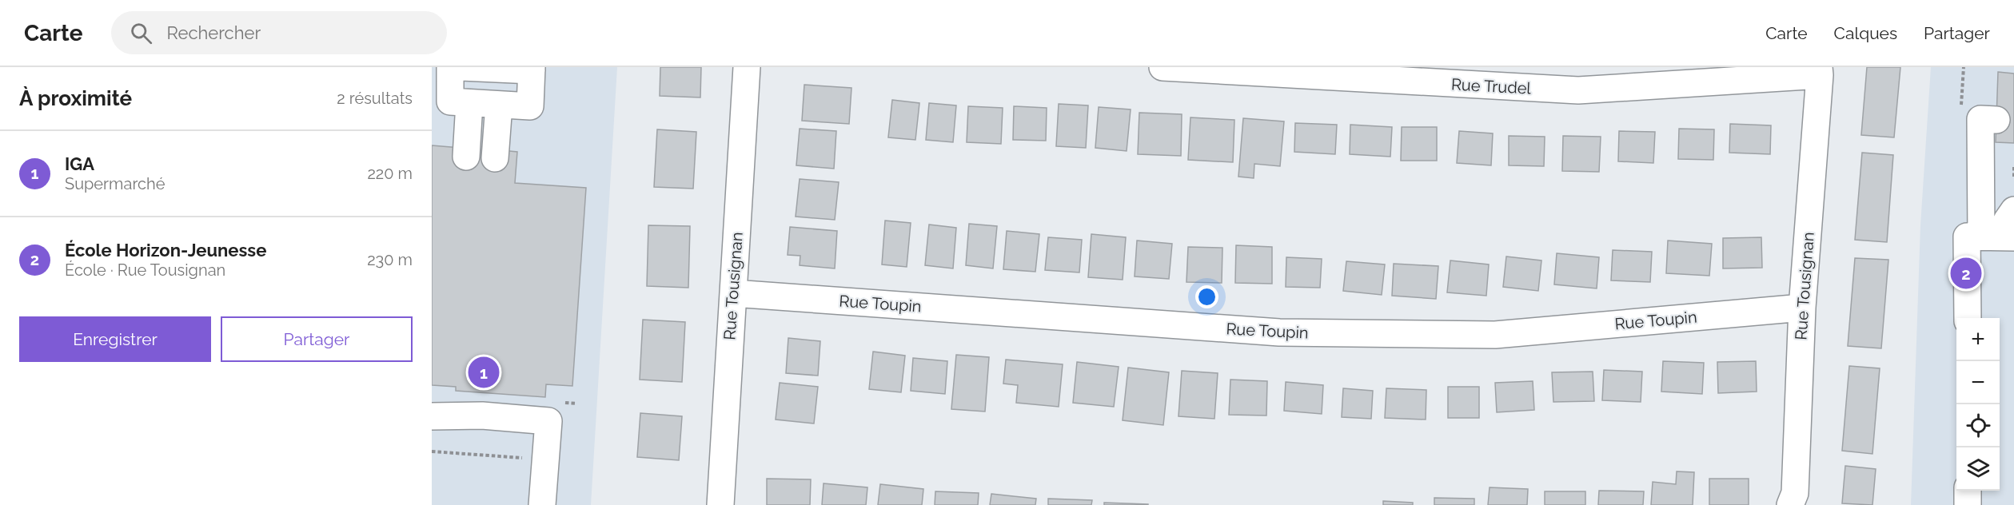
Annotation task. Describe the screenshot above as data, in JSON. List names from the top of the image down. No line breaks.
{"streets":{"street":["Rue Trudel","Rue Tousignan","Rue Toupin"]},"crossings":[["Rue Trudel","Rue Tousignan"],["Rue Tousignan","Rue Toupin"]],"page":{"header":"Carte","search":"Rechercher","nav":["Carte","Calques","Partager"],"heading":["À proximité","2 résultats"],"list":[{"mark":"1","name":"IGA","note":"Supermarché","value":"220 m"},{"mark":"2","name":"École Horizon-Jeunesse","note":"École · Rue Tousignan","value":"230 m"}],"pins":["2","1"],"buttons":["Enregistrer","Partager"],"map_buttons":["+","−"]}}
